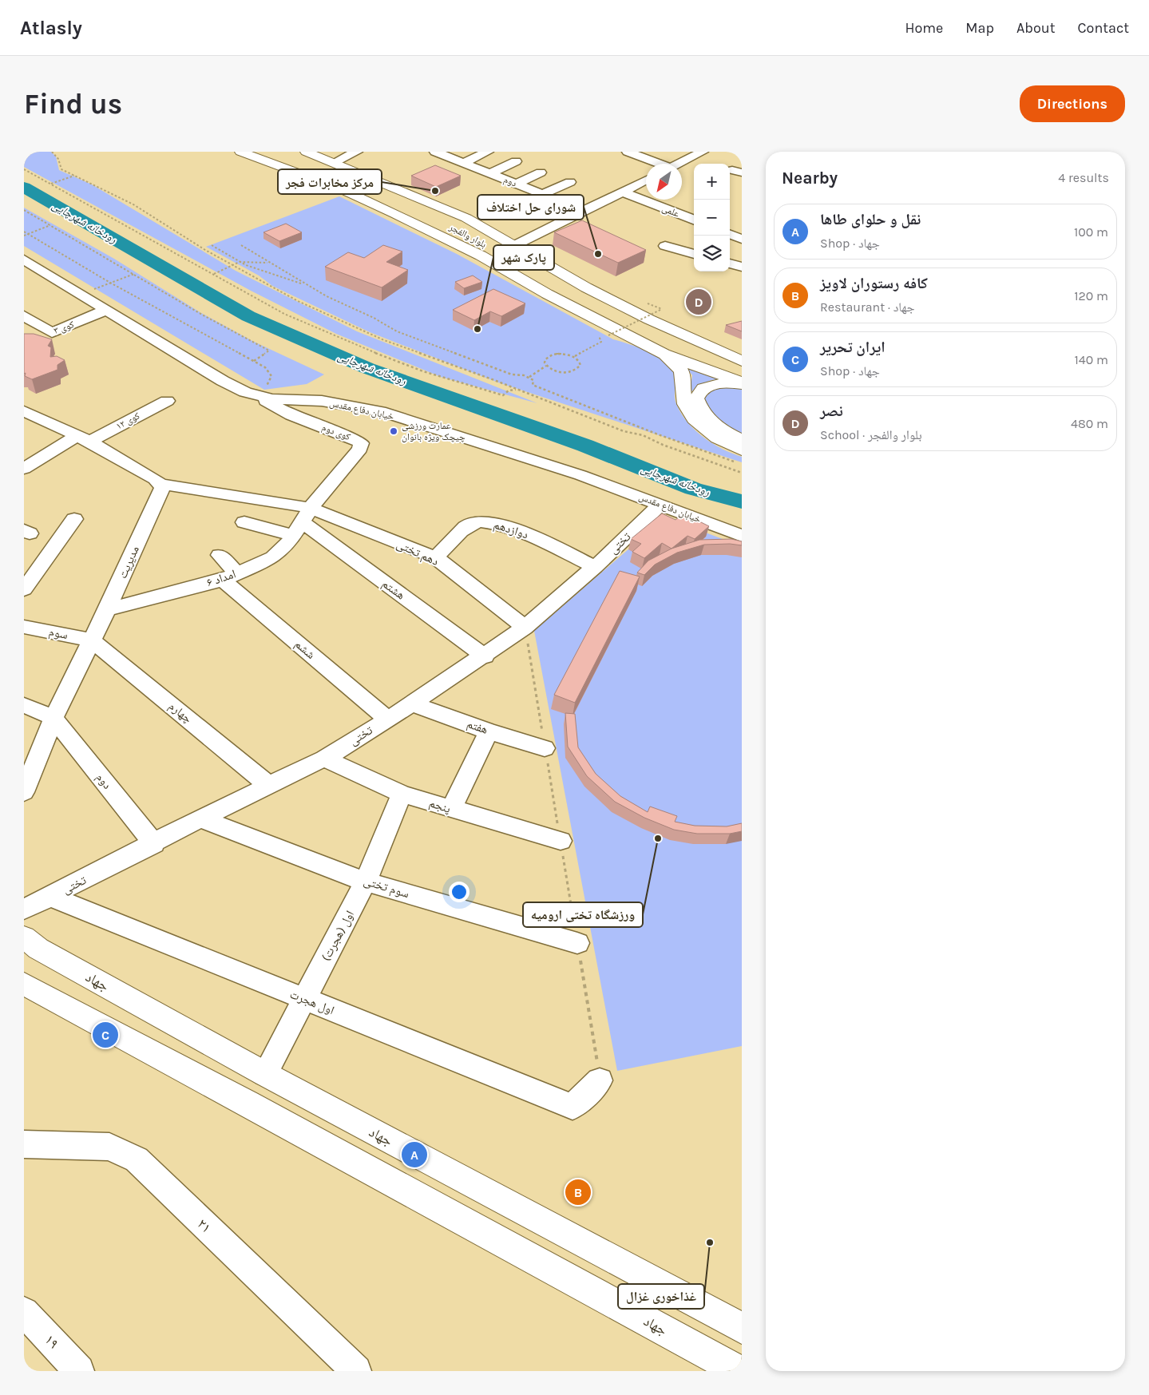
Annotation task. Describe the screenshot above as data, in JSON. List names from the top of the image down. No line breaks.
{"streets":{"main road":["بلوار والفجر","جهاد"],"street":["دوم","علمی","کوی ۳","خیابان دفاع مقدس","کوی ۱۲","کوی دوم","دوازدهم","تختی","دهم تختی","مدیریت","امداد ۶","هشتم","سوم","ششم","چهارم","هفتم","پنجم","سوم تختی","اول (هجرت)","اول هجرت","۲۱","۱۹"]},"crossings":[["دوم","تختی"],["دوم","مدیریت"],["کوی ۳","خیابان دفاع مقدس"],["خیابان دفاع مقدس","کوی دوم"],["خیابان دفاع مقدس","تختی"],["کوی دوم","دهم تختی"],["کوی دوم","امداد ۶"],["کوی دوم","هشتم"],["دوازدهم","تختی"],["دوازدهم","دهم تختی"],["تختی","دهم تختی"],["تختی","هشتم"],["تختی","ششم"],["تختی","چهارم"],["تختی","هفتم"],["تختی","پنجم"],["تختی","سوم تختی"],["تختی","اول هجرت"],["دهم تختی","امداد ۶"],["دهم تختی","هشتم"],["مدیریت","امداد ۶"],["مدیریت","سوم"],["مدیریت","چهارم"],["امداد ۶","هشتم"],["امداد ۶","ششم"],["سوم","چهارم"],["پنجم","اول (هجرت)"],["سوم تختی","اول (هجرت)"],["اول (هجرت)","جهاد"],["اول (هجرت)","اول هجرت"]],"water":["رودخانه شهرچایی"],"places":["مرکز مخابرات فجر","شورای حل اختلاف","پارک شهر","عمارت ورزشی چیچک ویژه بانوان","ورزشگاه تختی ارومیه","غذاخوری غزال"],"north":"bottom left","page":{"header":"Atlasly","nav":["Home","Map","About","Contact"],"buttons":"Directions","title":"Find us","heading":["Nearby","4 results"],"map_buttons":["+","−"],"list":[{"mark":"A","name":"نقل و حلوای طاها","note":"Shop · جهاد","value":"100 m"},{"mark":"B","name":"کافه رستوران لاویز","note":"Restaurant · جهاد","value":"120 m"},{"mark":"C","name":"ایران تحریر","note":"Shop · جهاد","value":"140 m"},{"mark":"D","name":"نصر","note":"School · بلوار والفجر","value":"480 m"}],"pins":["D","C","A","B"]}}
